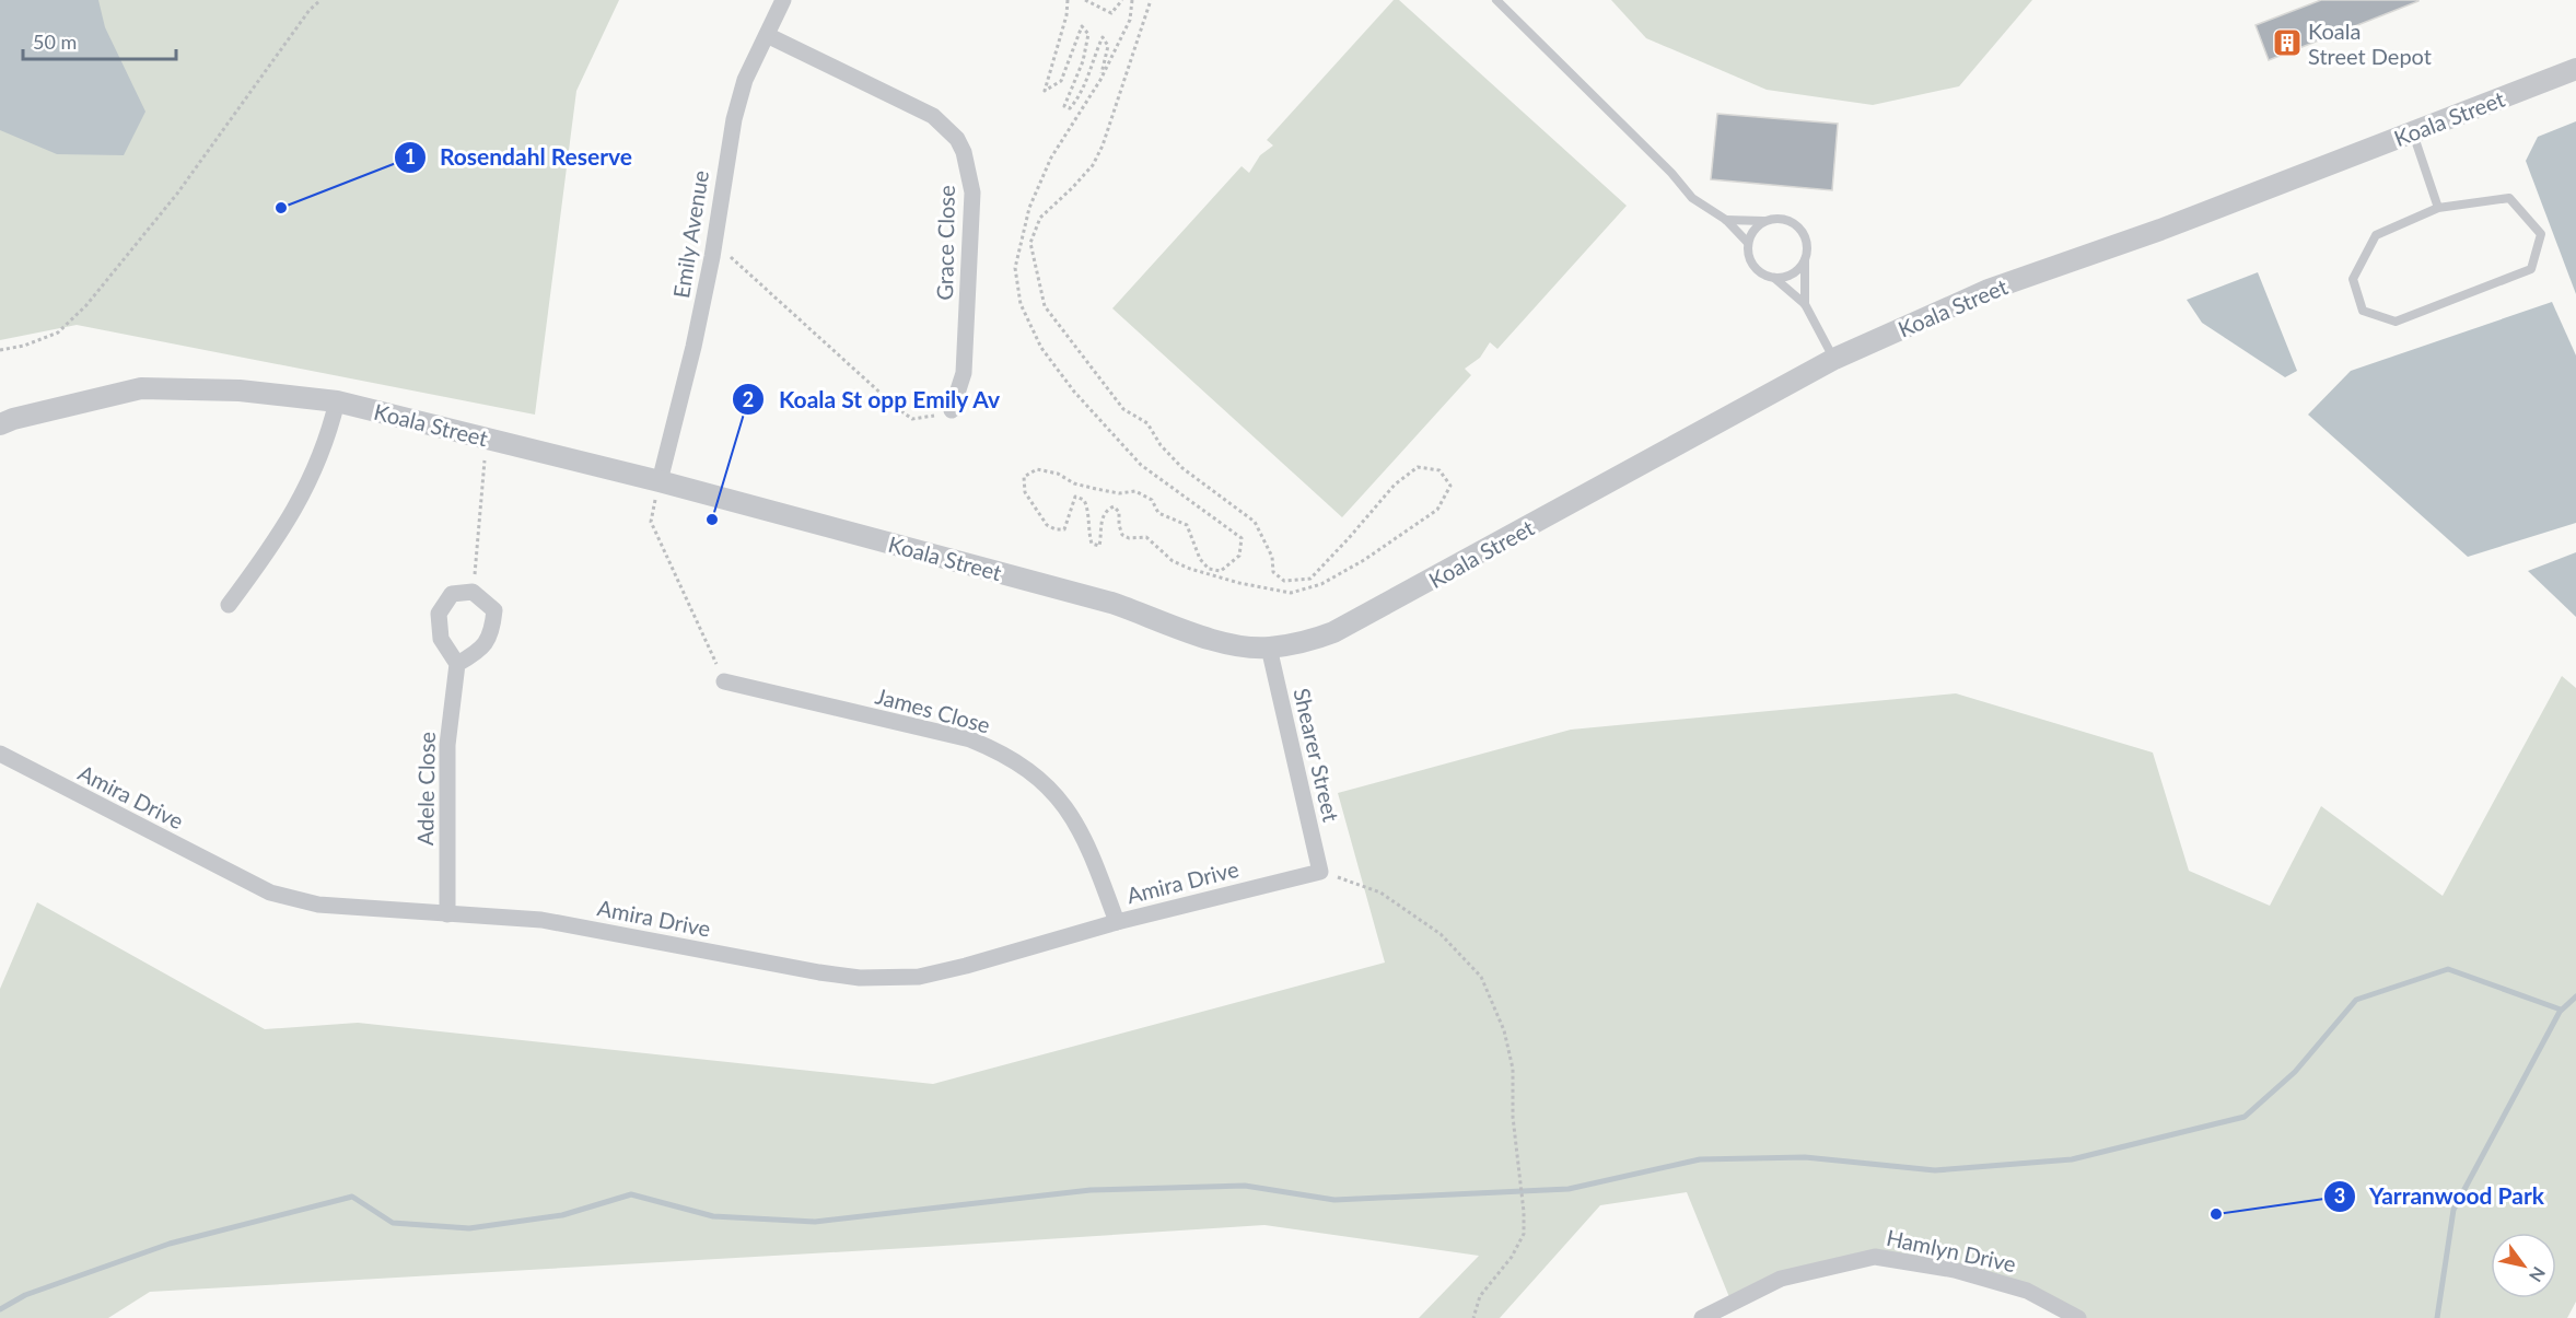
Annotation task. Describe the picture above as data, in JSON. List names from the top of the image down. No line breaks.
{"streets":{"street":["Koala Street","Emily Avenue","Grace Close","James Close","Shearer Street","Adele Close","Amira Drive","Hamlyn Drive"]},"crossings":[["Koala Street","Emily Avenue"],["Koala Street","Shearer Street"],["Emily Avenue","Grace Close"],["James Close","Amira Drive"],["Shearer Street","Amira Drive"],["Adele Close","Amira Drive"]],"places":{"building":["Koala Street Depot"],"other":["Rosendahl Reserve","Koala St opp Emily Av","Yarranwood Park"]},"scale_bar":"50 m","north":"bottom right"}
